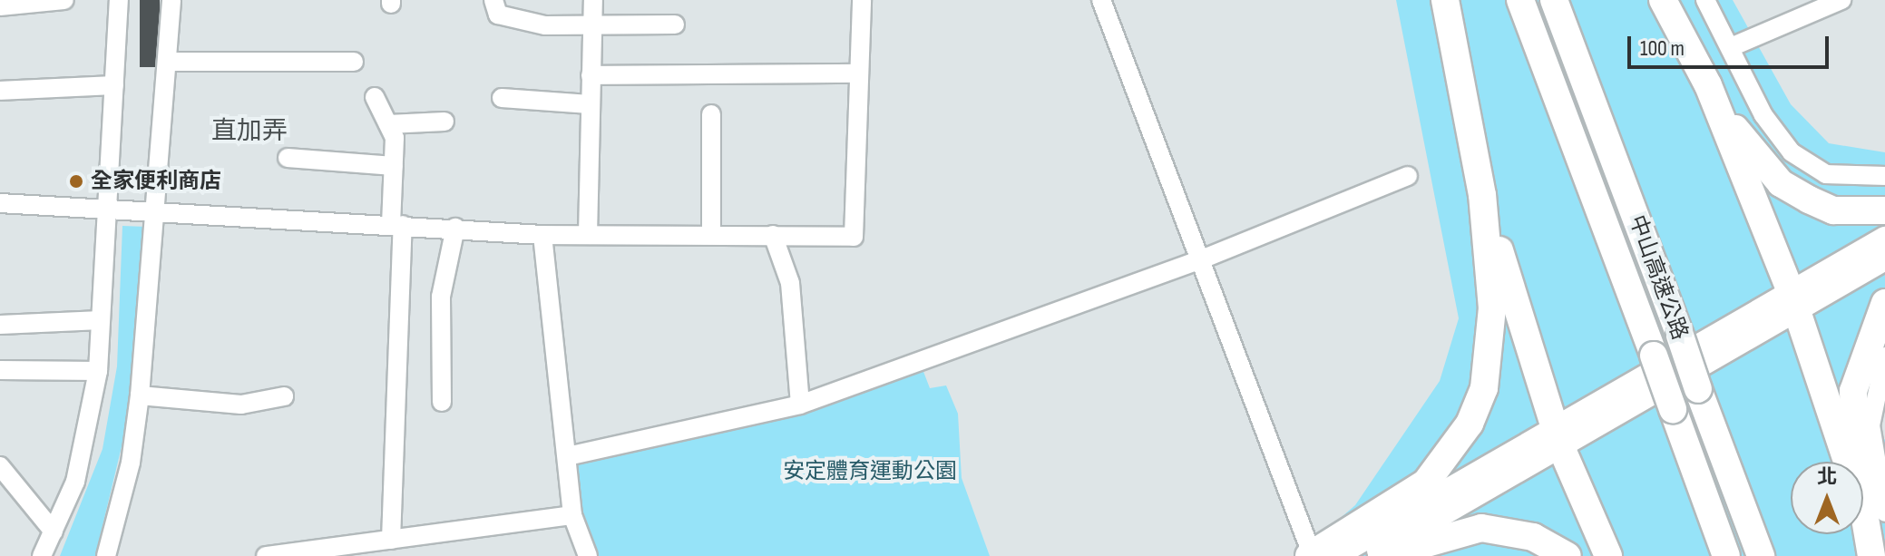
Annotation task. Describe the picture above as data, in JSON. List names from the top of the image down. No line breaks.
{"streets":{"highway":["中山高速公路"]},"districts":["直加弄"],"parks":["安定體育運動公園"],"places":["全家便利商店"],"scale_bar":"100 m","north":"top"}
